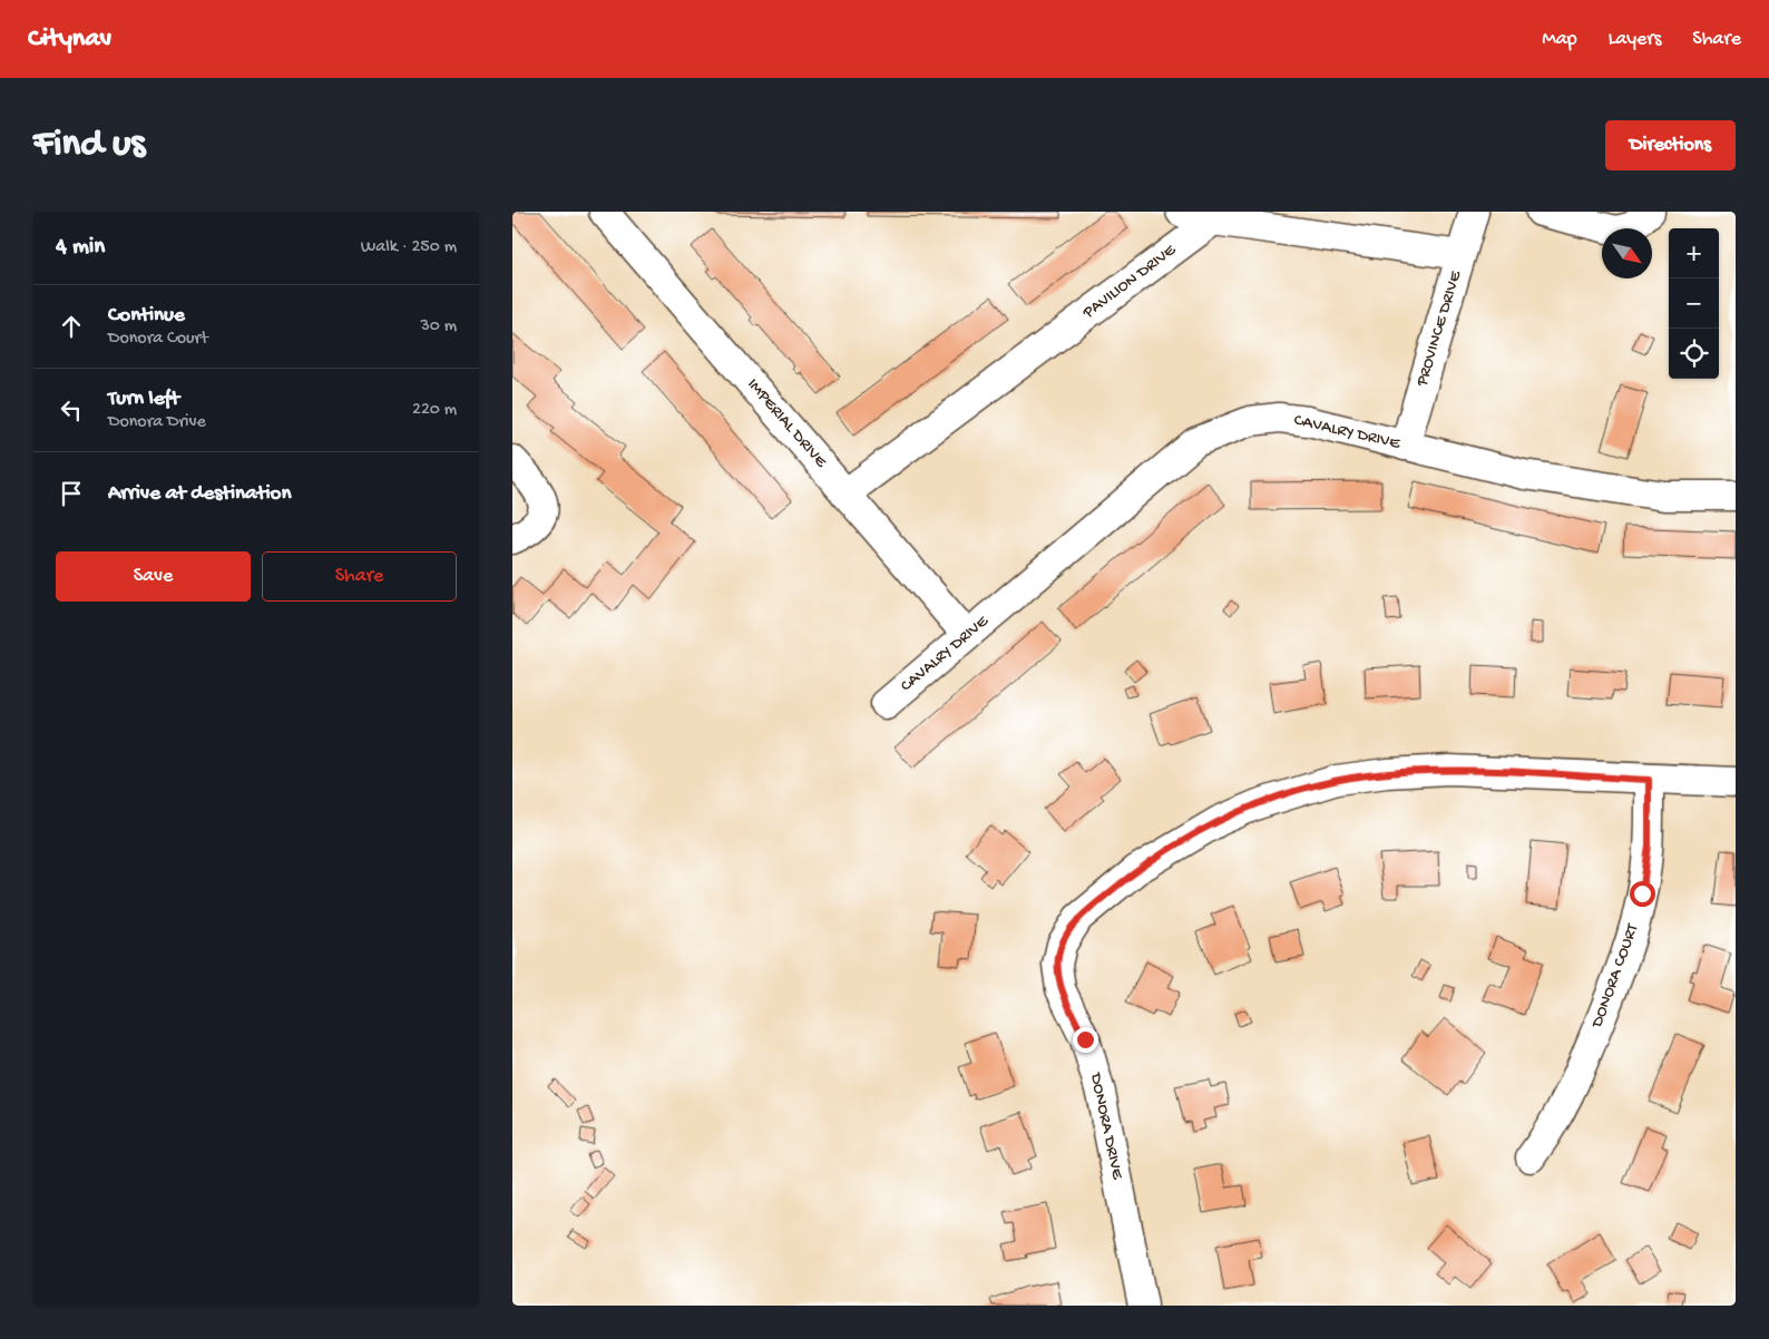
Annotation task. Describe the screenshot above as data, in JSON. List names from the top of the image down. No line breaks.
{"streets":{"street":["PAVILION DRIVE","PROVINCE DRIVE","IMPERIAL DRIVE","CAVALRY DRIVE","DONORA COURT","DONORA DRIVE"]},"crossings":[["PAVILION DRIVE","IMPERIAL DRIVE"],["PROVINCE DRIVE","CAVALRY DRIVE"],["IMPERIAL DRIVE","CAVALRY DRIVE"],["DONORA COURT","DONORA DRIVE"]],"north":"bottom right","page":{"header":"Citynav","nav":["Map","Layers","Share"],"buttons":["Directions",["Save","Share"]],"title":"Find us","heading":["4 min","Walk · 250 m"],"map_buttons":["+","−"],"list":[["Continue","Donora Court","30 m"],["Turn left","Donora Drive","220 m"],"Arrive at destination"]}}
